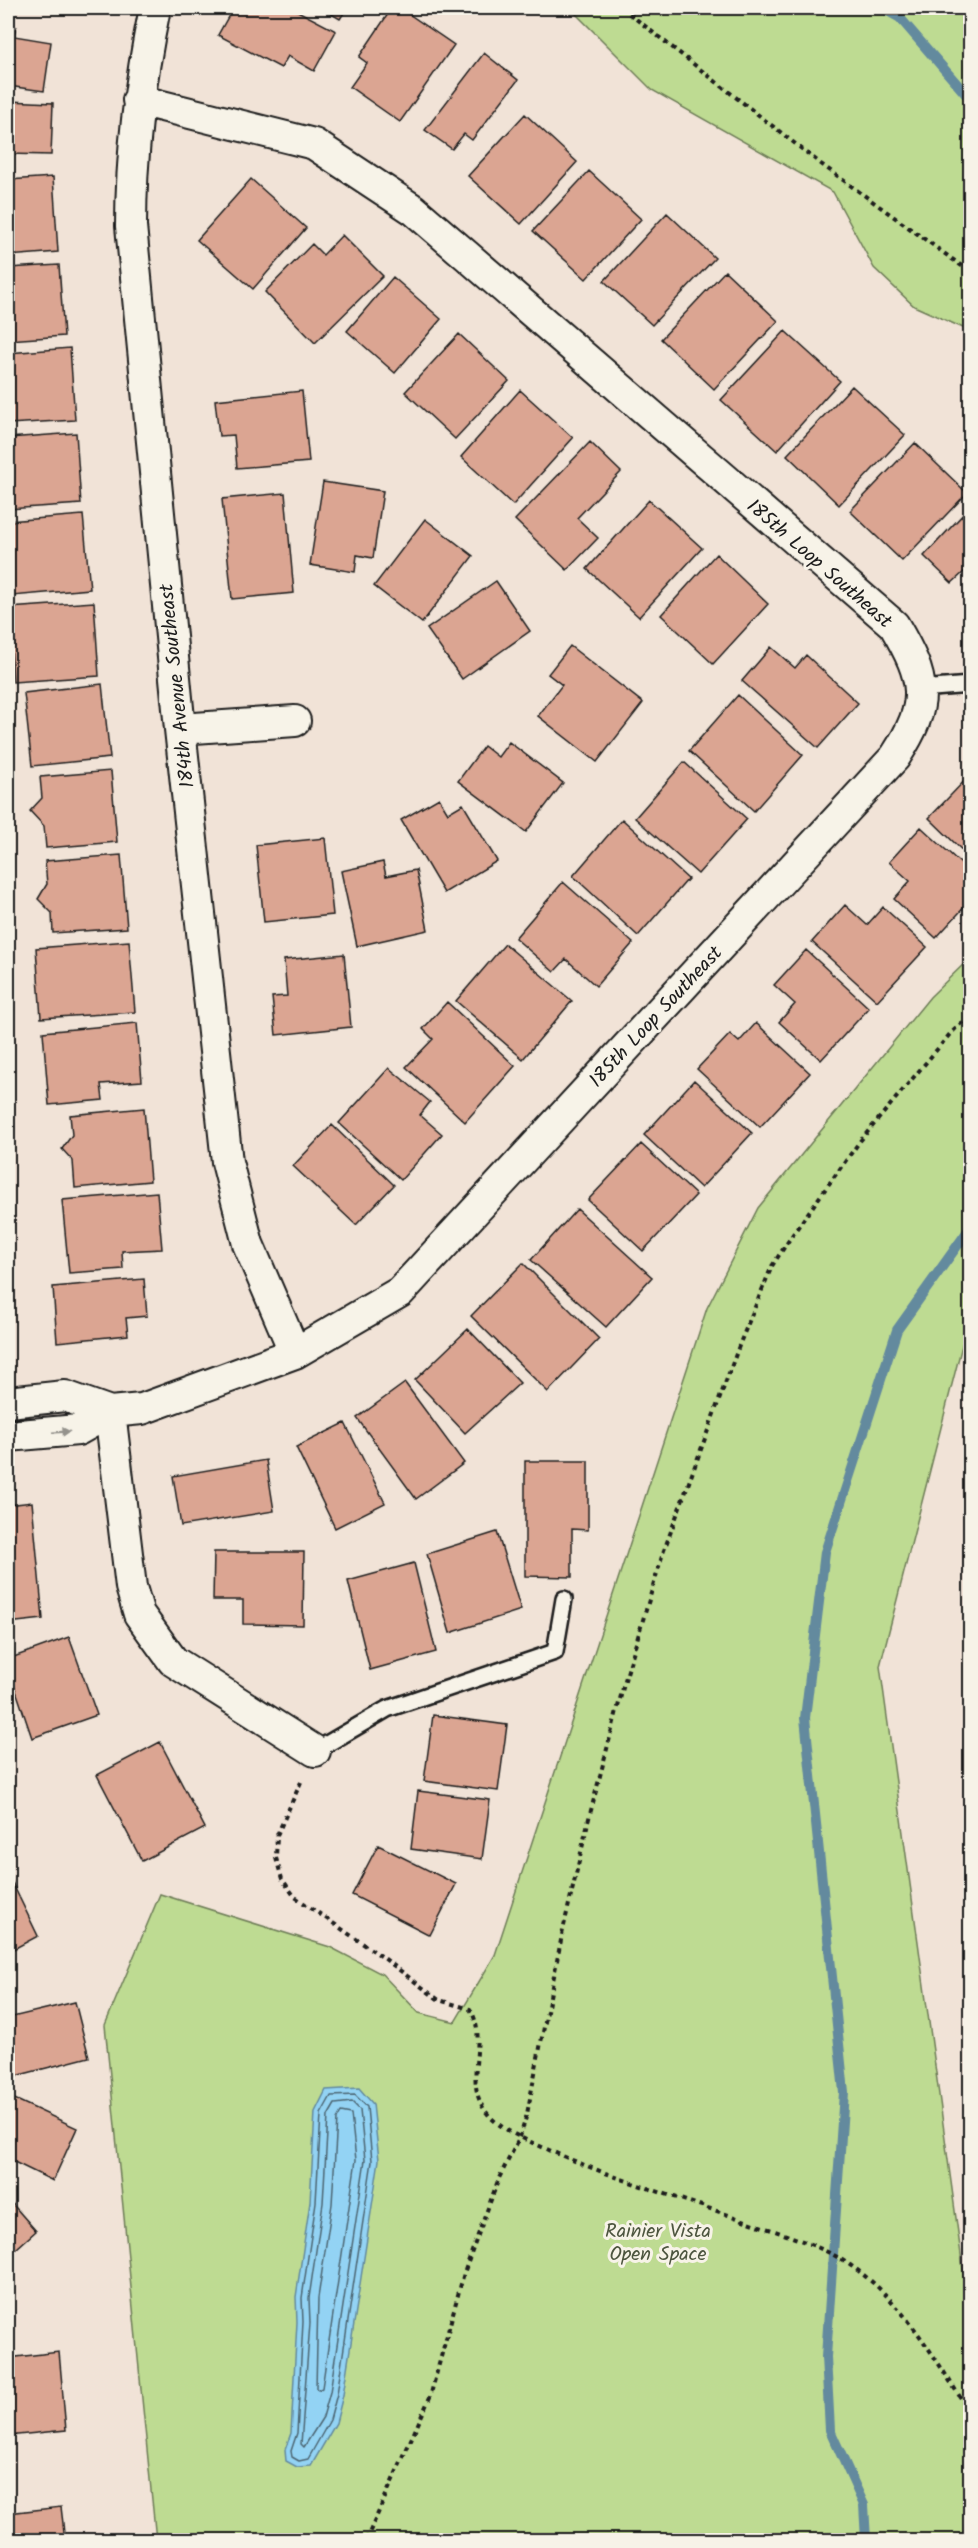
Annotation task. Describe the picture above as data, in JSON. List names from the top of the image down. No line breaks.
{"streets":{"street":["185th Loop Southeast","184th Avenue Southeast"]},"crossings":[["185th Loop Southeast","184th Avenue Southeast"]],"parks":["Rainier Vista Open Space"]}
